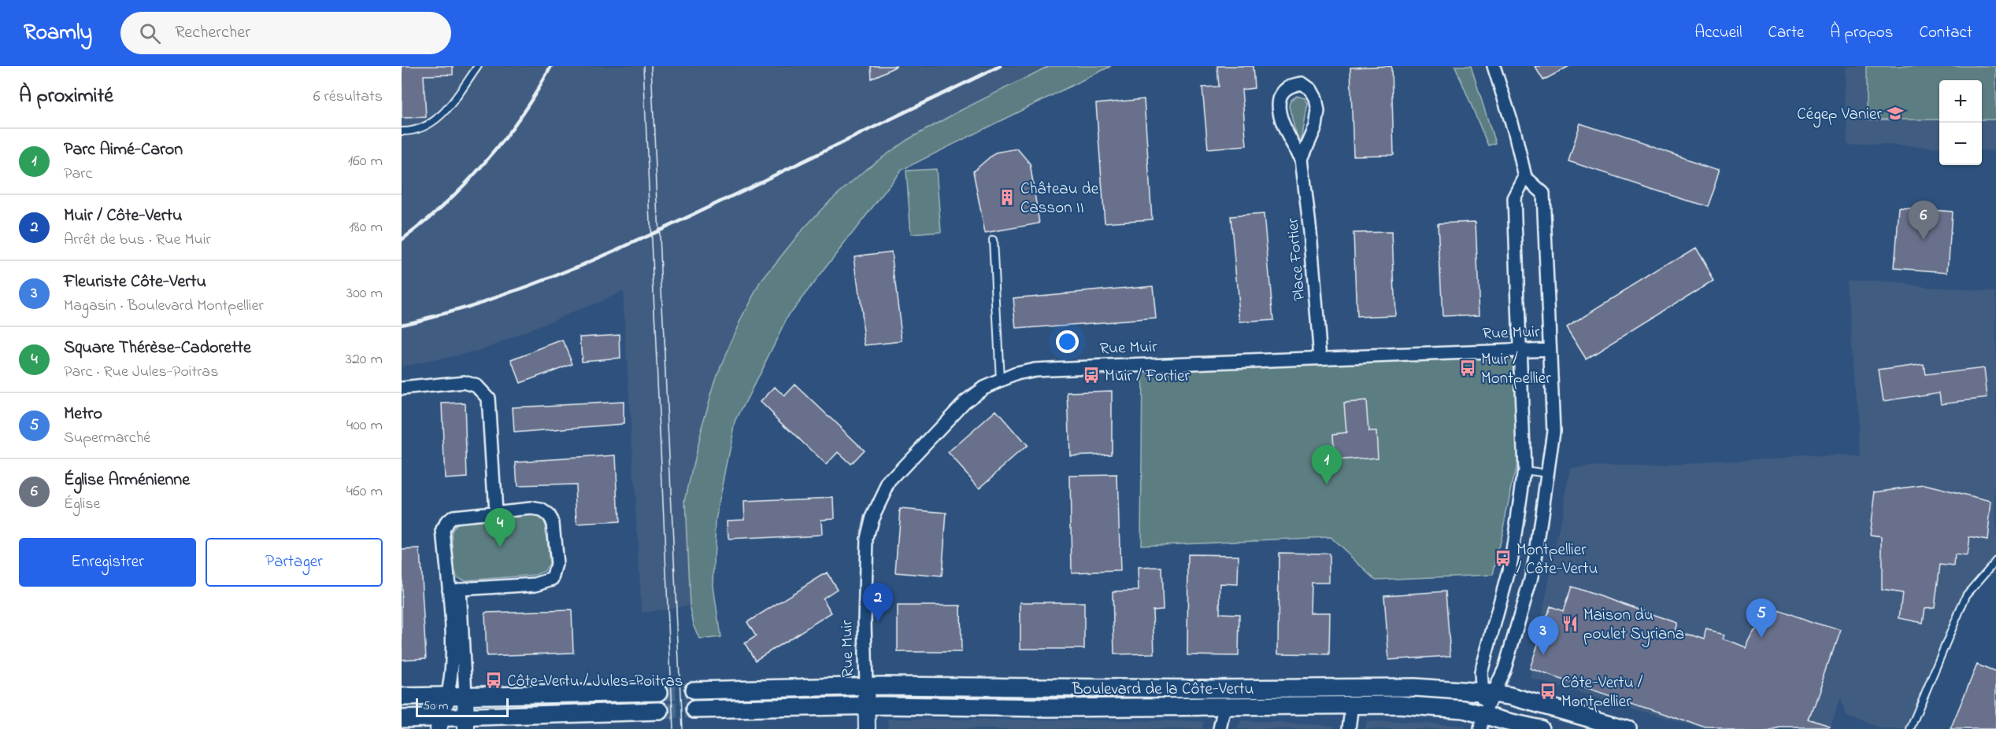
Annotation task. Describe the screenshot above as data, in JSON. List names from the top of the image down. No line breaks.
{"streets":{"main road":["Boulevard de la Côte-Vertu"],"street":["Place Fortier","Rue Muir"]},"crossings":[["Place Fortier","Rue Muir"],["Rue Muir","Boulevard de la Côte-Vertu"]],"places":{"school or university":["Cégep Vanier"],"building":["Château de Casson II"],"bus stop":["Muir / Montpellier","Muir / Fortier","Montpellier / Côte-Vertu","Côte-Vertu / Jules-Poitras","Côte-Vertu / Montpellier"],"restaurant":["Maison du poulet Syriana"]},"scale_bar":"50 m","page":{"header":"Roamly","search":"Rechercher","nav":["Accueil","Carte","À propos","Contact"],"heading":["À proximité","6 résultats"],"map_buttons":["+","−"],"list":[{"mark":"1","name":"Parc Aimé-Caron","note":"Parc","value":"160 m"},{"mark":"2","name":"Muir / Côte-Vertu","note":"Arrêt de bus · Rue Muir","value":"180 m"},{"mark":"3","name":"Fleuriste Côte-Vertu","note":"Magasin · Boulevard Montpellier","value":"300 m"},{"mark":"4","name":"Square Thérèse-Cadorette","note":"Parc · Rue Jules-Poitras","value":"320 m"},{"mark":"5","name":"Metro","note":"Supermarché","value":"400 m"},{"mark":"6","name":"Église Arménienne","note":"Église","value":"460 m"}],"pins":["6","1","4","2","5","3"],"buttons":["Enregistrer","Partager"],"scale":"50 m"}}
